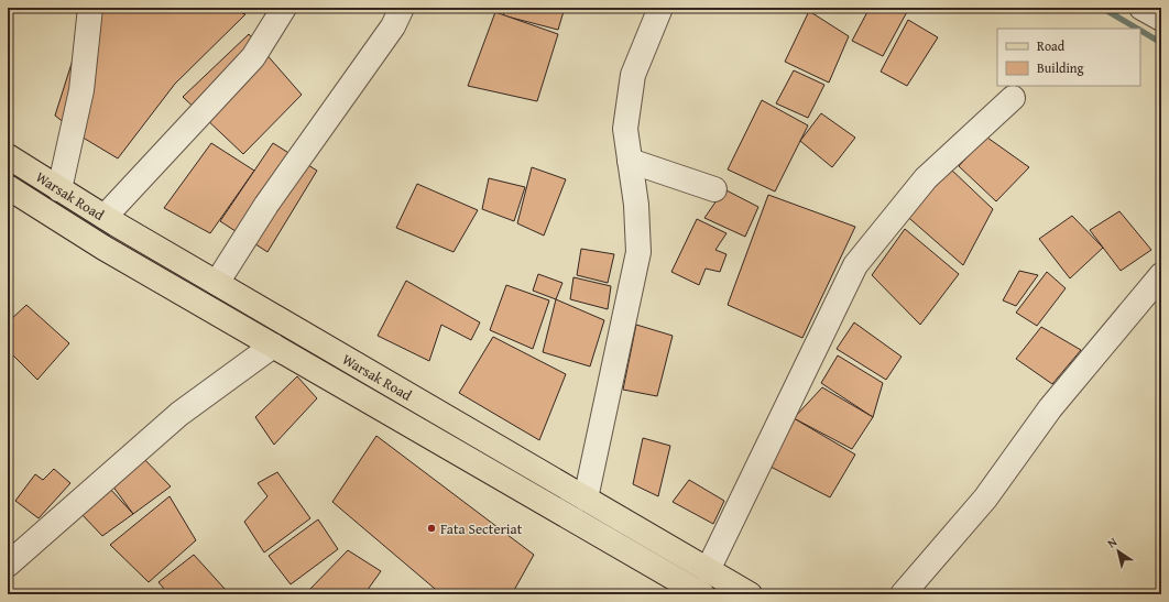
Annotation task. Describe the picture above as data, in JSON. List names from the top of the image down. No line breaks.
{"streets":{"main road":["Warsak Road"]},"places":["Fata Secteriat"],"legend":["Road","Building"],"north":"top left"}
